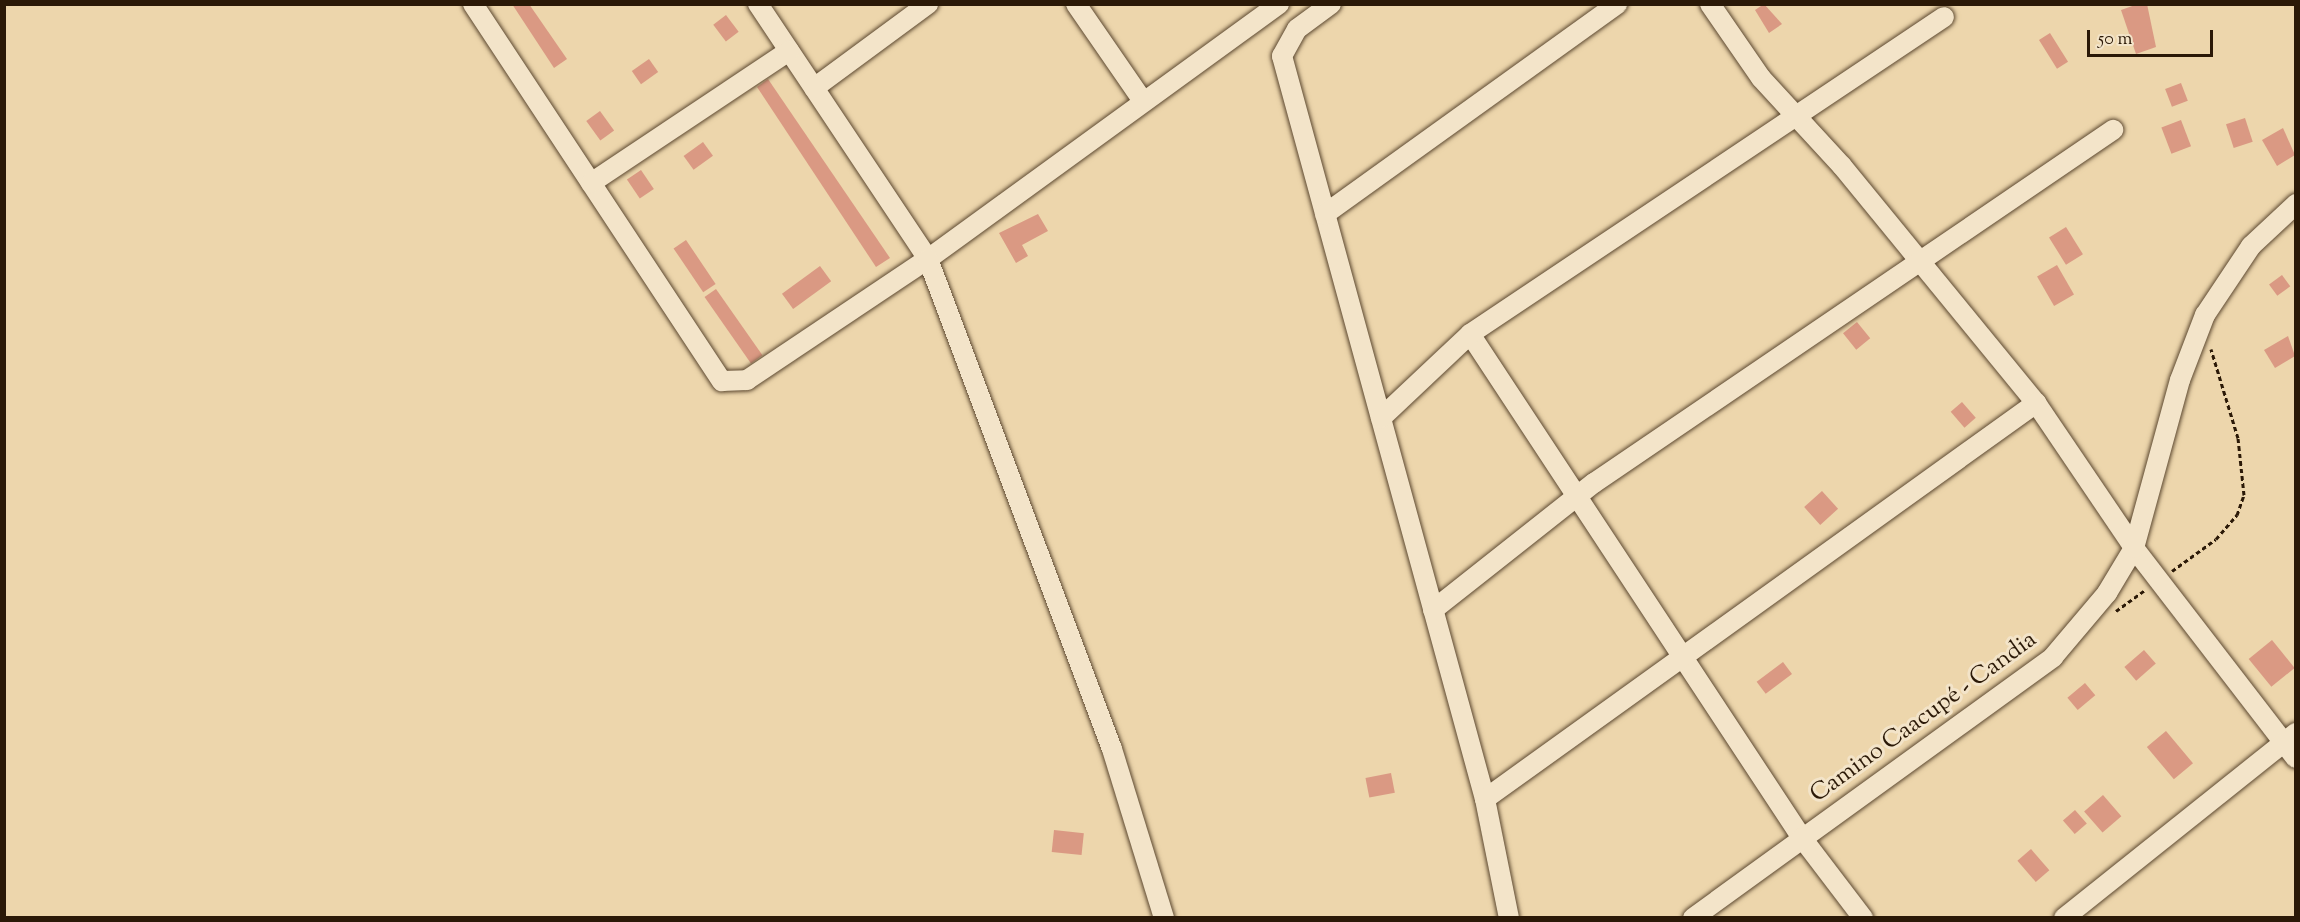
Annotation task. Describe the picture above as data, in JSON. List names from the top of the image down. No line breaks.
{"streets":{"street":["Camino Caacupé - Candia"]},"scale_bar":"50 m"}
